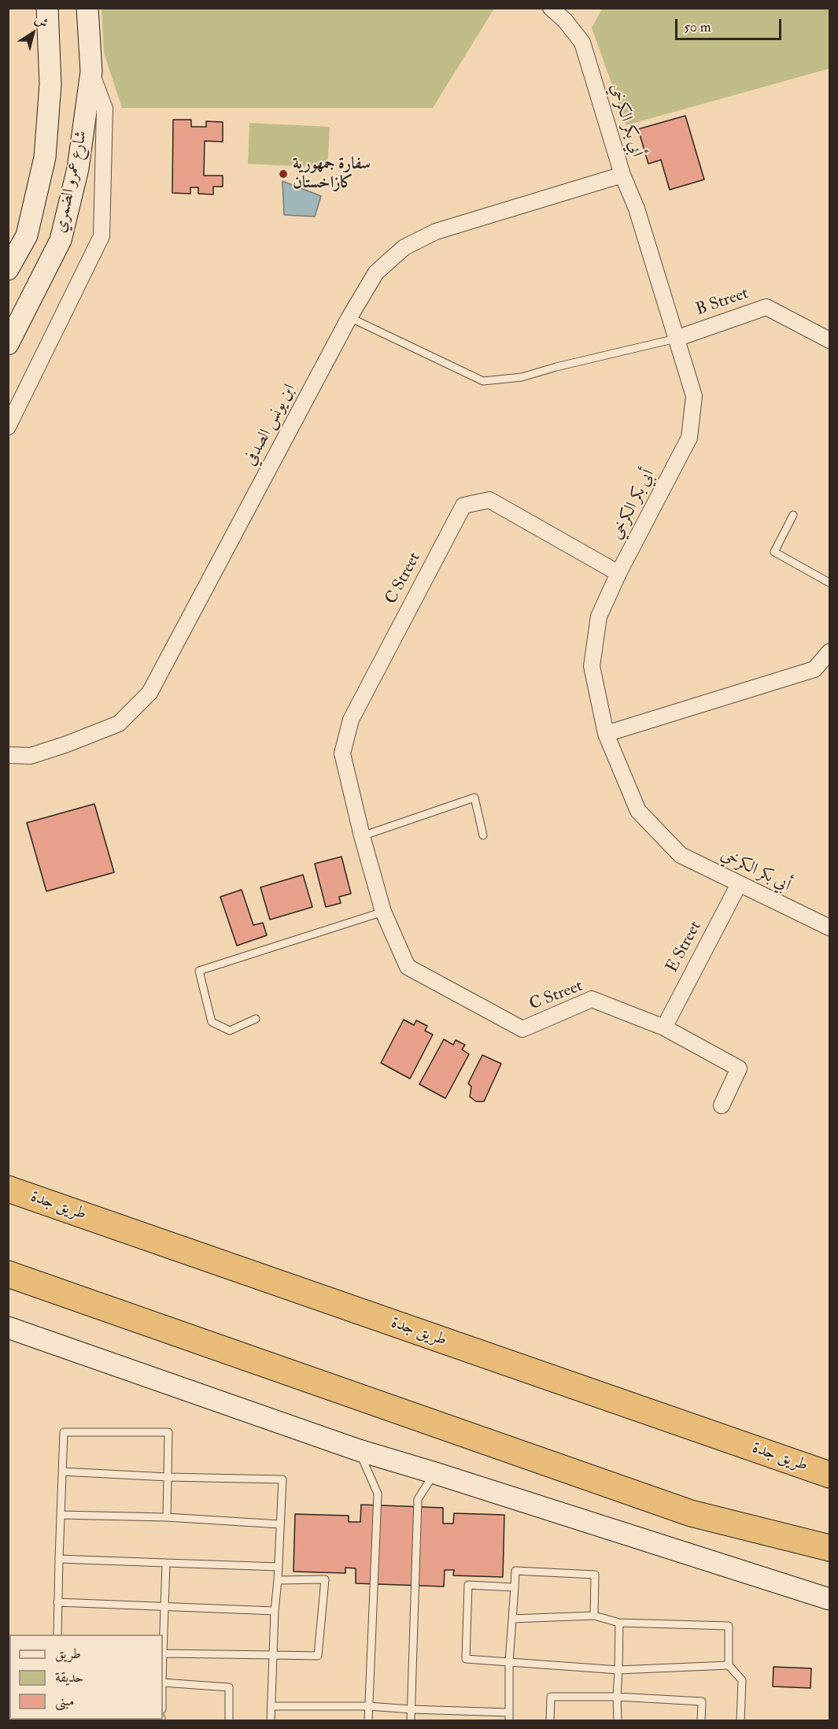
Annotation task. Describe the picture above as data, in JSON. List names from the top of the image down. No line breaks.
{"streets":{"highway":["طريق جدة"],"street":["أبي بكر الكرخي","شارع عمرو الضمري","B Street","ابن يونس الصدفي","C Street","E Street"]},"crossings":[["أبي بكر الكرخي","B Street"],["أبي بكر الكرخي","ابن يونس الصدفي"],["أبي بكر الكرخي","C Street"],["أبي بكر الكرخي","E Street"],["C Street","E Street"]],"places":["سفارة جمهورية كازاخستان"],"legend":["طريق","حديقة","مبنى"],"scale_bar":"50 m","north":"top right"}
